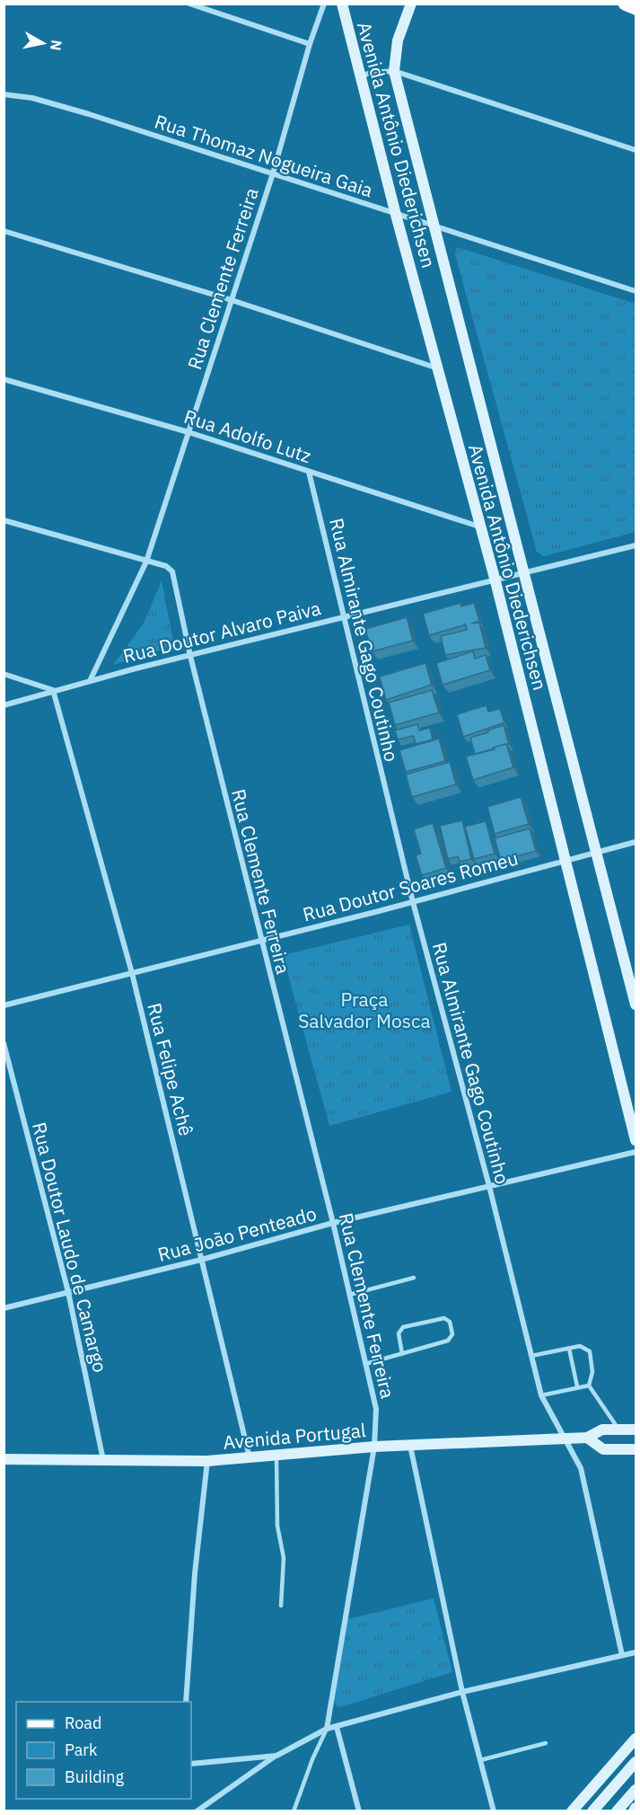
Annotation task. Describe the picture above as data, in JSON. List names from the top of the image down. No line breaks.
{"streets":{"main road":["Avenida Antônio Diederichsen","Avenida Portugal"],"street":["Rua Thomaz Nogueira Gaia","Rua Clemente Ferreira","Rua Adolfo Lutz","Rua Doutor Alvaro Paiva","Rua Almirante Gago Coutinho","Rua Doutor Soares Romeu","Rua Felipe Achê","Rua João Penteado","Rua Doutor Laudo de Camargo"]},"crossings":[["Avenida Antônio Diederichsen","Rua Thomaz Nogueira Gaia"],["Avenida Antônio Diederichsen","Rua Adolfo Lutz"],["Avenida Antônio Diederichsen","Rua Doutor Alvaro Paiva"],["Avenida Antônio Diederichsen","Rua Doutor Soares Romeu"],["Rua Thomaz Nogueira Gaia","Rua Clemente Ferreira"],["Rua Clemente Ferreira","Rua Adolfo Lutz"],["Rua Clemente Ferreira","Rua Doutor Alvaro Paiva"],["Rua Clemente Ferreira","Rua Doutor Soares Romeu"],["Rua Clemente Ferreira","Rua João Penteado"],["Rua Clemente Ferreira","Avenida Portugal"],["Rua Adolfo Lutz","Rua Almirante Gago Coutinho"],["Rua Doutor Alvaro Paiva","Rua Almirante Gago Coutinho"],["Rua Doutor Alvaro Paiva","Rua Felipe Achê"],["Rua Almirante Gago Coutinho","Rua Doutor Soares Romeu"],["Rua Almirante Gago Coutinho","Rua João Penteado"],["Rua Almirante Gago Coutinho","Avenida Portugal"],["Rua Doutor Soares Romeu","Rua Felipe Achê"],["Rua Felipe Achê","Rua João Penteado"],["Rua Felipe Achê","Avenida Portugal"],["Rua João Penteado","Rua Doutor Laudo de Camargo"],["Rua Doutor Laudo de Camargo","Avenida Portugal"]],"parks":["Praça Salvador Mosca"],"legend":["Road","Park","Building"],"north":"right"}
